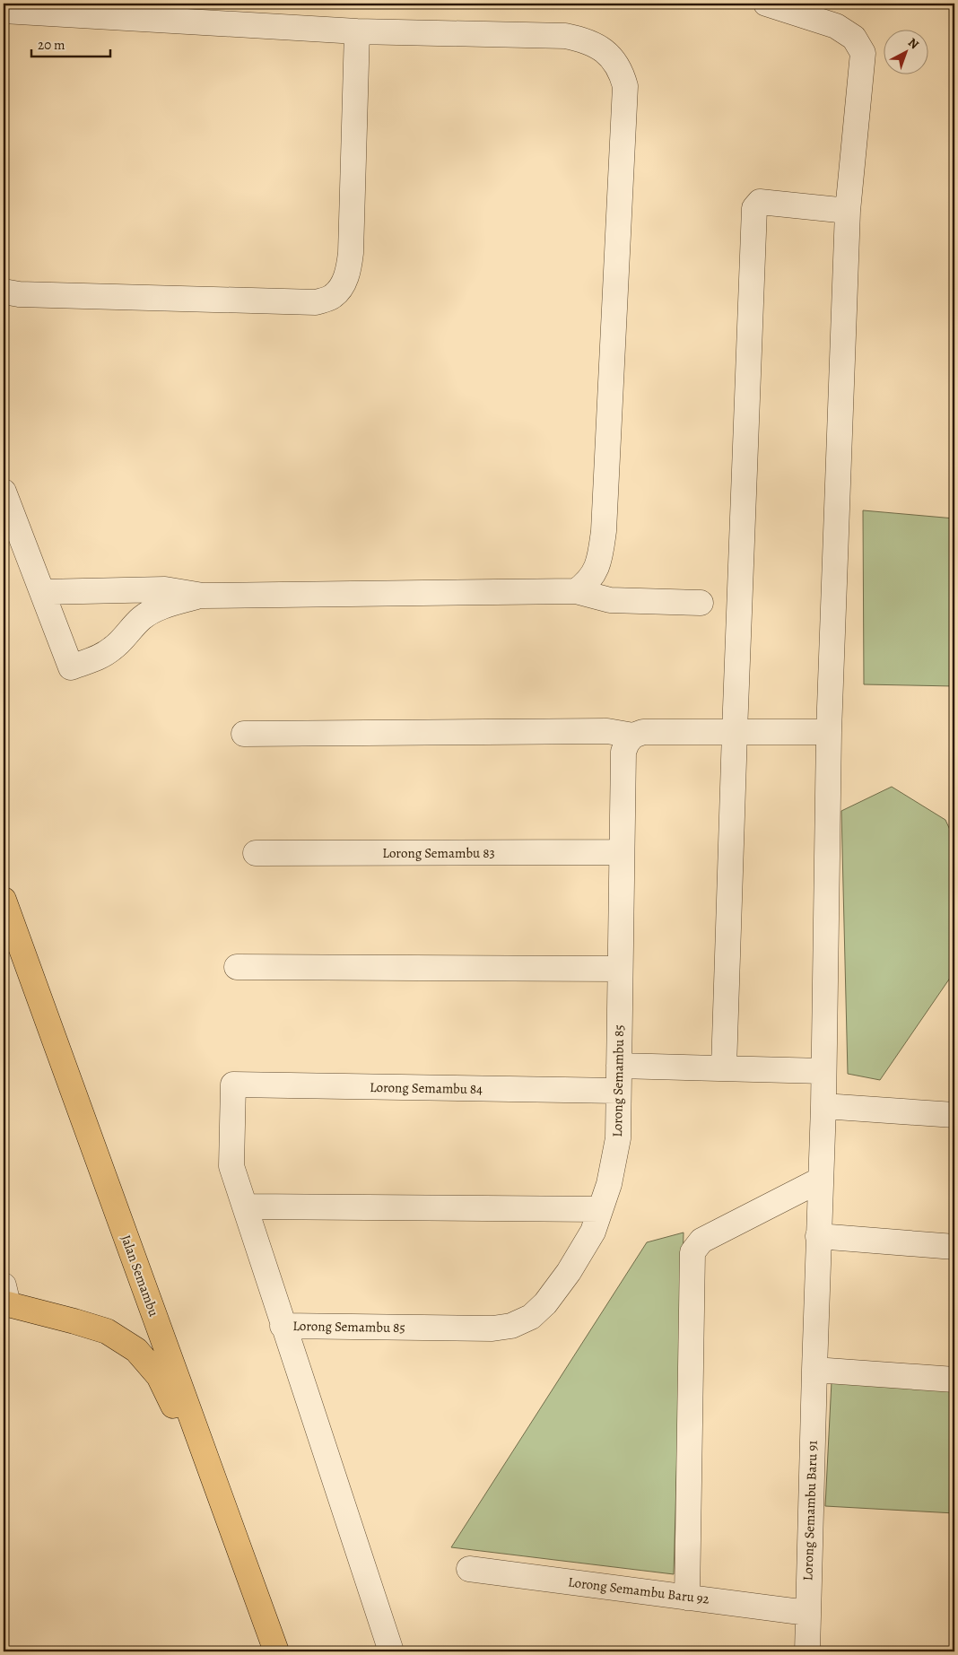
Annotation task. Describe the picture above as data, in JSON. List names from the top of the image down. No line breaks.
{"streets":{"main road":["Jalan Semambu"],"street":["Lorong Semambu 83","Lorong Semambu 85","Lorong Semambu 84","Lorong Semambu Baru 91","Lorong Semambu Baru 92"]},"crossings":[["Lorong Semambu 83","Lorong Semambu 85"],["Lorong Semambu 85","Lorong Semambu 84"],["Lorong Semambu Baru 91","Lorong Semambu Baru 92"]],"scale_bar":"20 m","north":"top right"}
